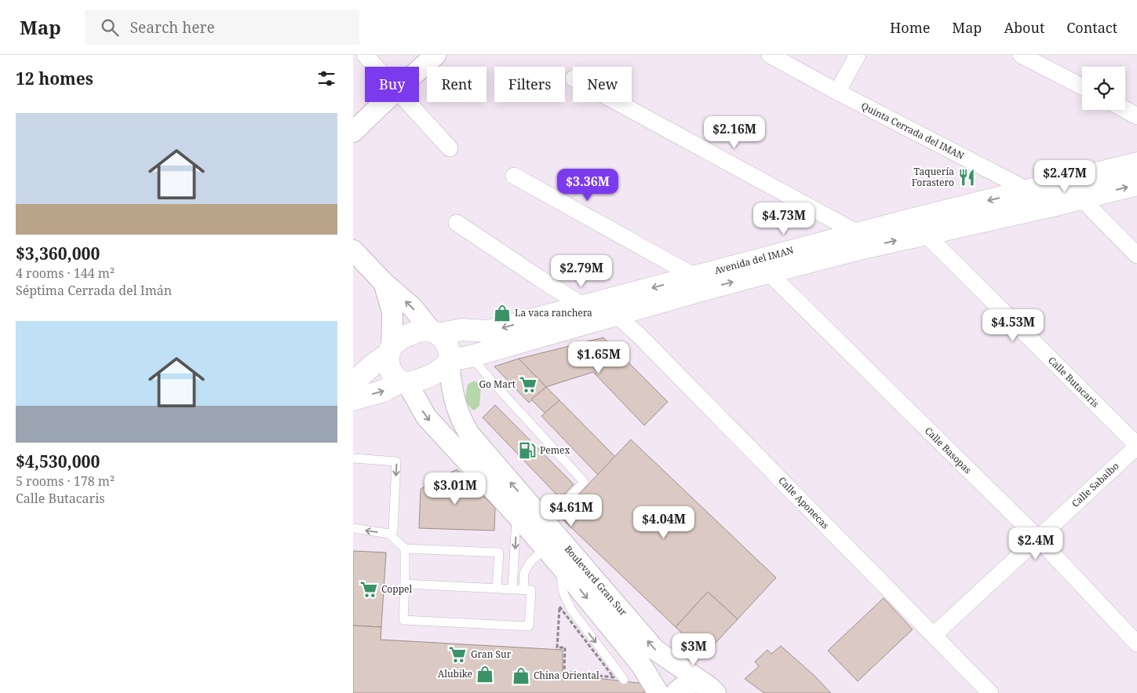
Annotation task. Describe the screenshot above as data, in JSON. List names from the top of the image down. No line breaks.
{"streets":{"main road":["Avenida del IMAN"],"street":["Quinta Cerrada del IMAN","Calle Butacaris","Calle Basopas","Calle Sabaibo","Calle Aponecas","Boulevard Gran Sur"]},"crossings":[["Quinta Cerrada del IMAN","Avenida del IMAN"],["Avenida del IMAN","Calle Butacaris"],["Avenida del IMAN","Calle Basopas"],["Avenida del IMAN","Calle Aponecas"],["Avenida del IMAN","Boulevard Gran Sur"],["Calle Butacaris","Calle Sabaibo"],["Calle Basopas","Calle Sabaibo"],["Calle Sabaibo","Calle Aponecas"]],"places":{"restaurant":["Taquería Forastero"],"shop":["La vaca ranchera","Alubike","China Oriental"],"supermarket":["Go Mart","Coppel","Gran Sur"],"fuel station":["Pemex"]},"page":{"header":"Map","search":"Search here","nav":["Home","Map","About","Contact"],"heading":"12 homes","chip":["Buy","Rent","Filters","New"],"list":[{"name":"$3,360,000","note":"4 rooms · 144 m² · Séptima Cerrada del Imán"},{"name":"$4,530,000","note":"5 rooms · 178 m² · Calle Butacaris"}],"price":["$2.16M","$2.47M","$3.36M","$4.73M","$2.79M","$4.53M","$1.65M","$3.01M","$4.61M","$4.04M","$2.4M","$3M"]}}
